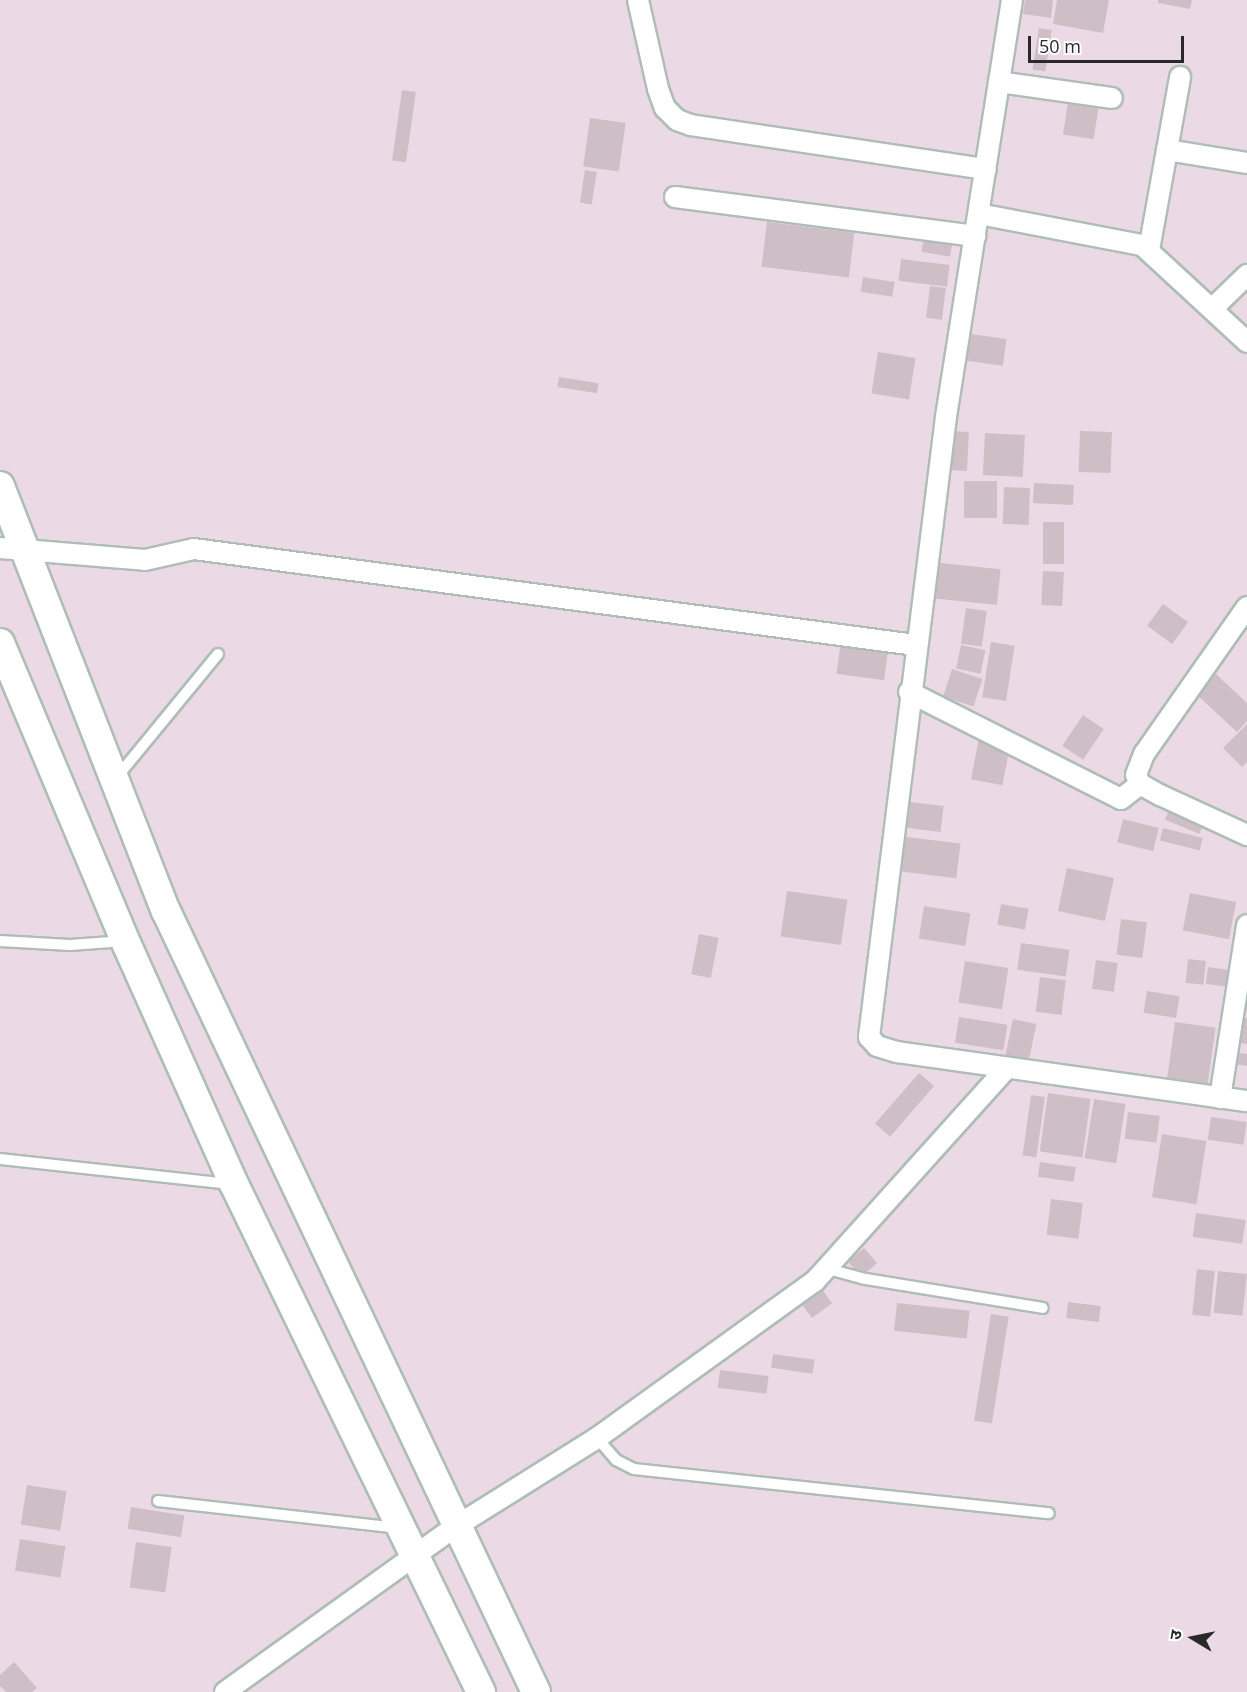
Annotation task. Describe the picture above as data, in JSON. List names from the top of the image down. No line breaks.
{"scale_bar":"50 m","north":"left"}
